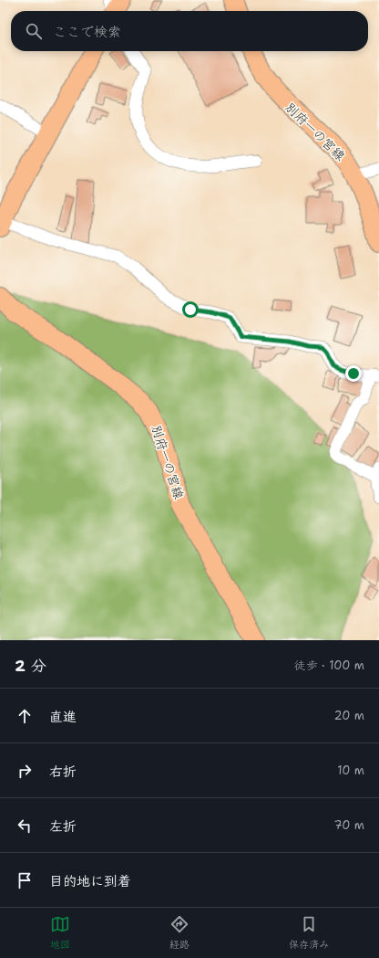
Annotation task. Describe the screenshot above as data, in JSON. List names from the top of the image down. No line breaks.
{"streets":{"main road":["別府一の宮線"]},"page":{"search":"ここで検索","heading":["2 分","徒歩 · 100 m"],"list":[["直進","20 m"],["右折","10 m"],["左折","70 m"],"目的地に到着"],"nav":["地図","経路","保存済み"]}}
